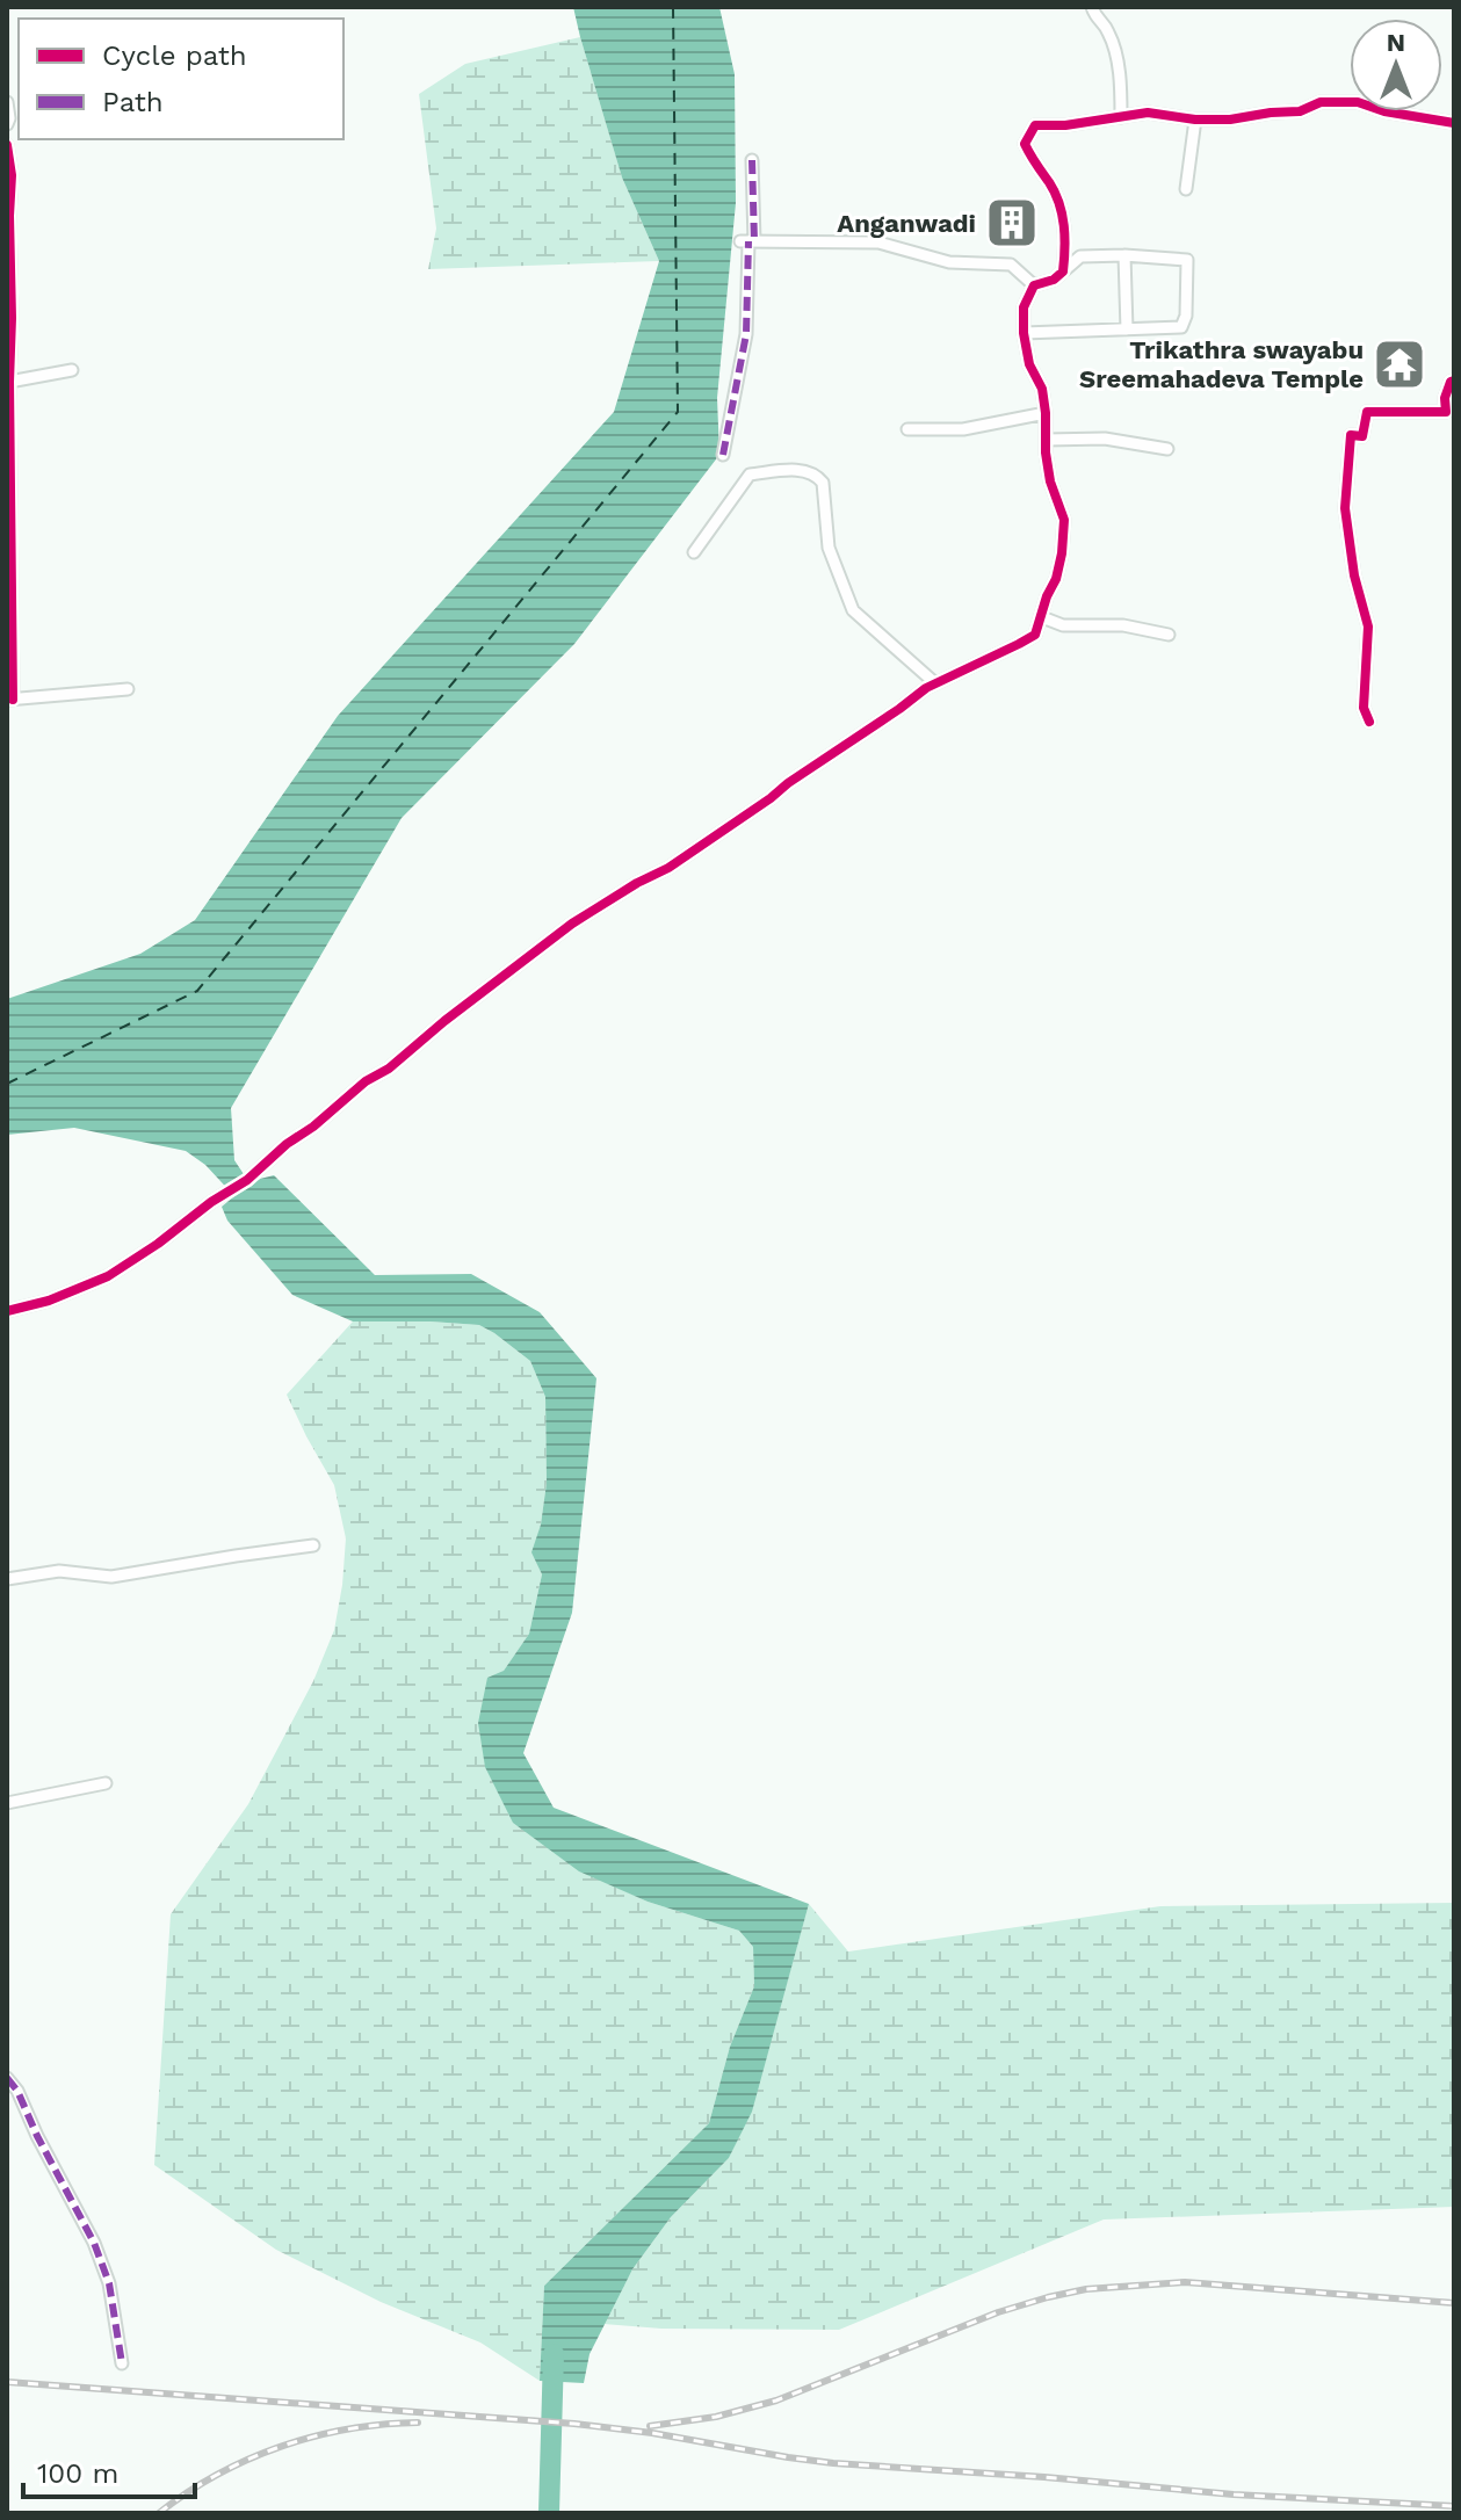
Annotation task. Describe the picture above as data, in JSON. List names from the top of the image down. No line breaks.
{"places":{"building":["Anganwadi"],"temple":["Trikathra swayabu Sreemahadeva Temple"]},"legend":["Cycle path","Path"],"scale_bar":"100 m","north":"top"}
